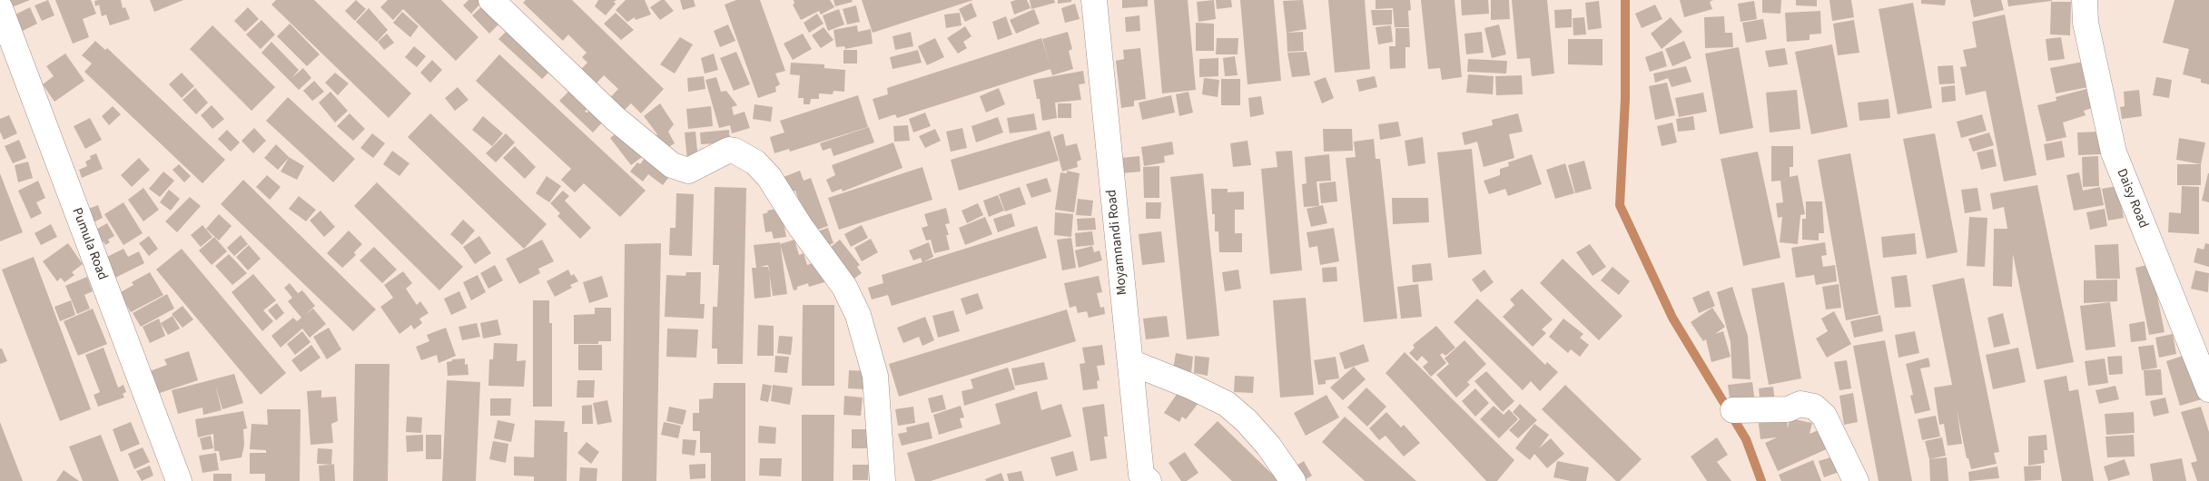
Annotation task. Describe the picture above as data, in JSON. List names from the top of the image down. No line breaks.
{"streets":{"street":["Daisy Road","Moyamnandi Road","Pumula Road"]}}
